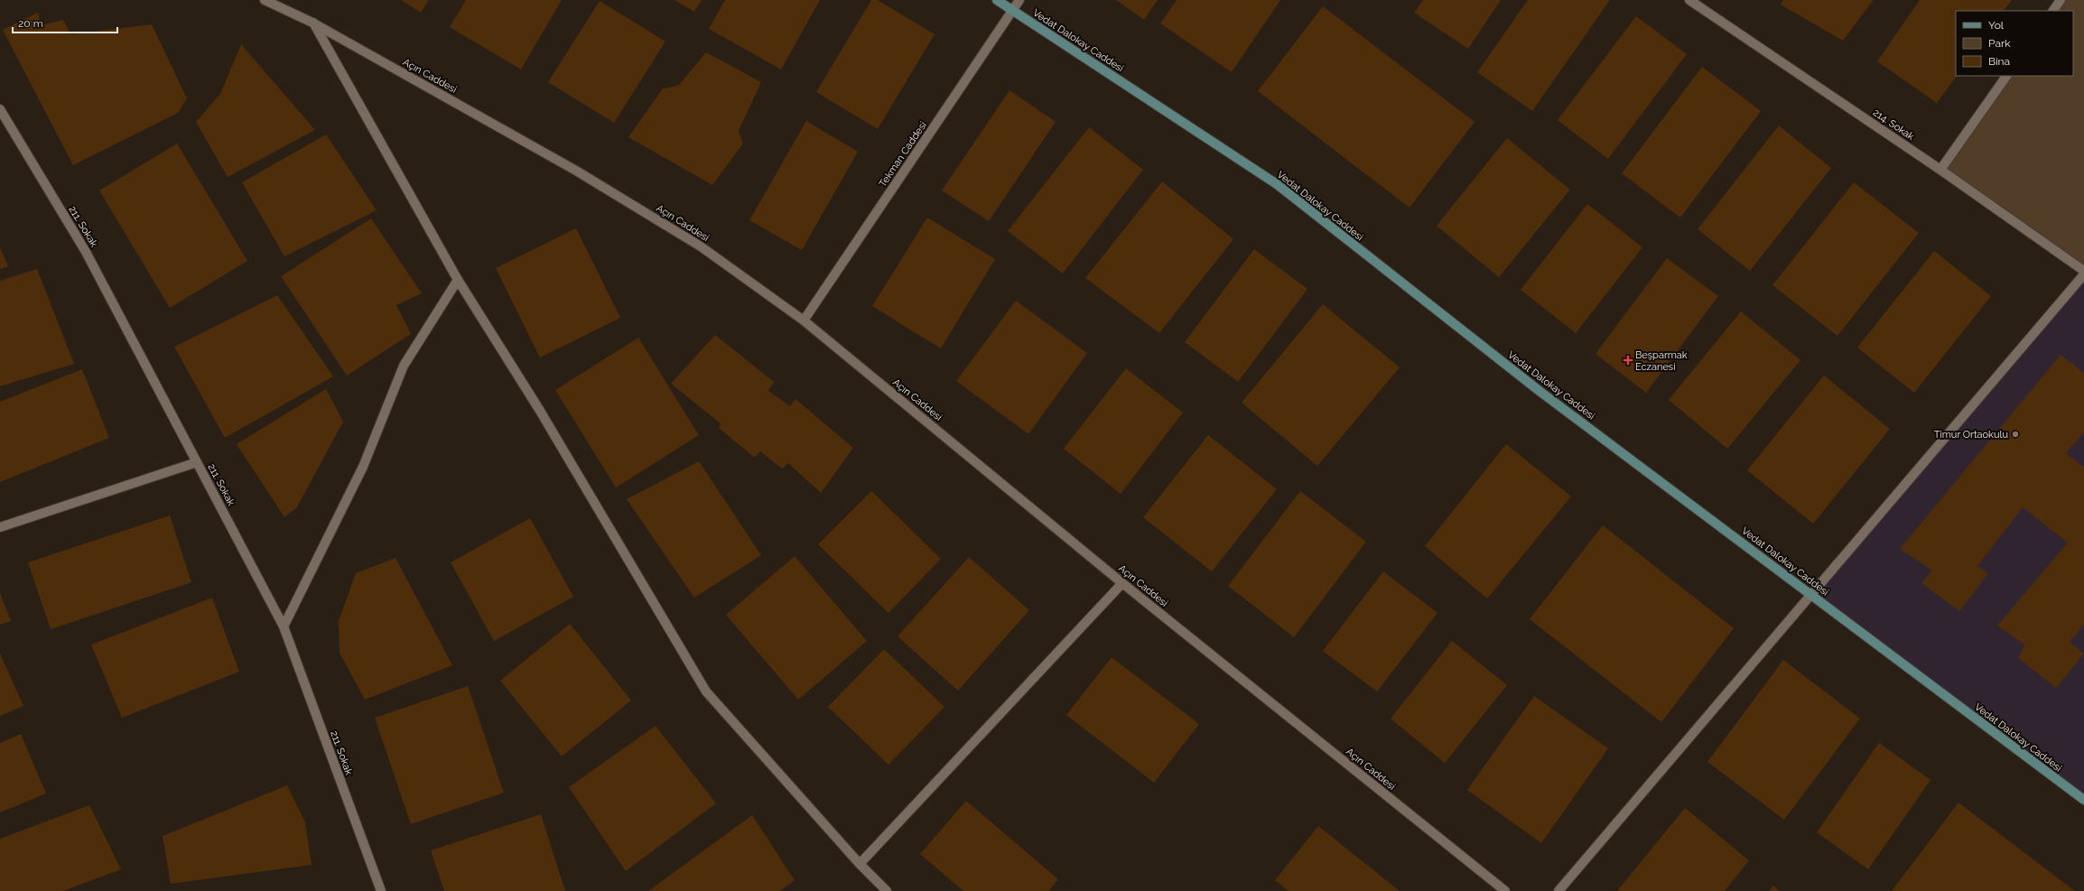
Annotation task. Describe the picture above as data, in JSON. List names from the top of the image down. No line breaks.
{"streets":{"street":["Vedat Dalokay Caddesi","Açın Caddesi","214. Sokak","Tekman Caddesi","211. Sokak"]},"crossings":[["Vedat Dalokay Caddesi","Tekman Caddesi"],["Açın Caddesi","Tekman Caddesi"]],"places":{"health":["Beşparmak Eczanesi"],"other":["Timur Ortaokulu"]},"legend":["Yol","Park","Bina"],"scale_bar":"20 m"}
